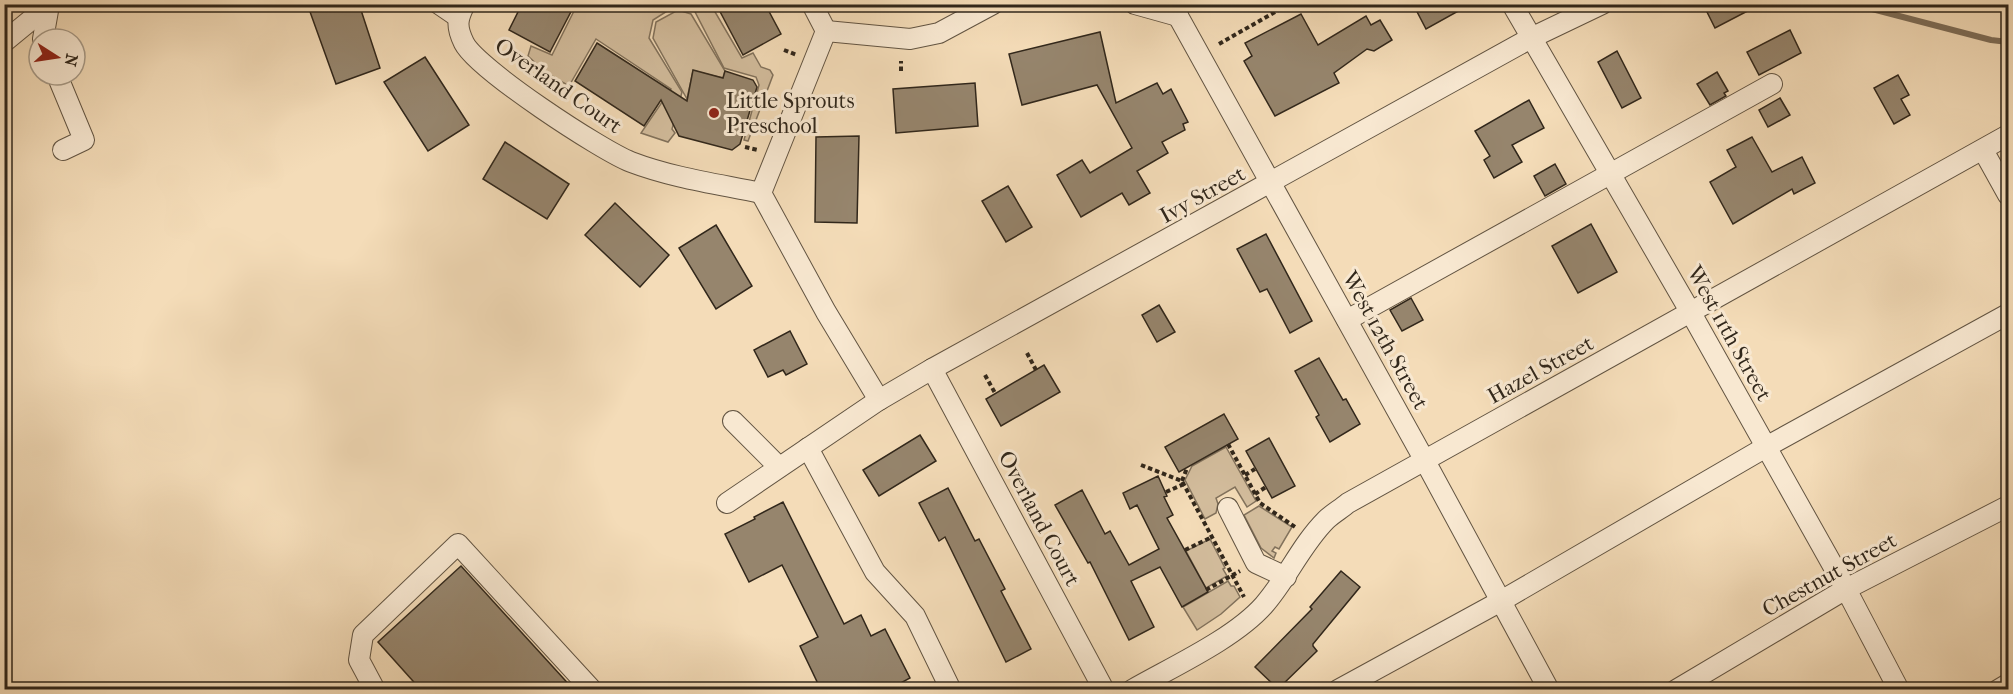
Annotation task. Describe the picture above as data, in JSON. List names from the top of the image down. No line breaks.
{"streets":{"street":["Overland Court","Ivy Street","West 11th Street","West 12th Street","Hazel Street","Chestnut Street"]},"crossings":[["Overland Court","Ivy Street"],["Ivy Street","West 11th Street"],["Ivy Street","West 12th Street"],["West 11th Street","Hazel Street"],["West 11th Street","Chestnut Street"],["West 12th Street","Hazel Street"]],"places":["Little Sprouts Preschool"],"north":"right"}
